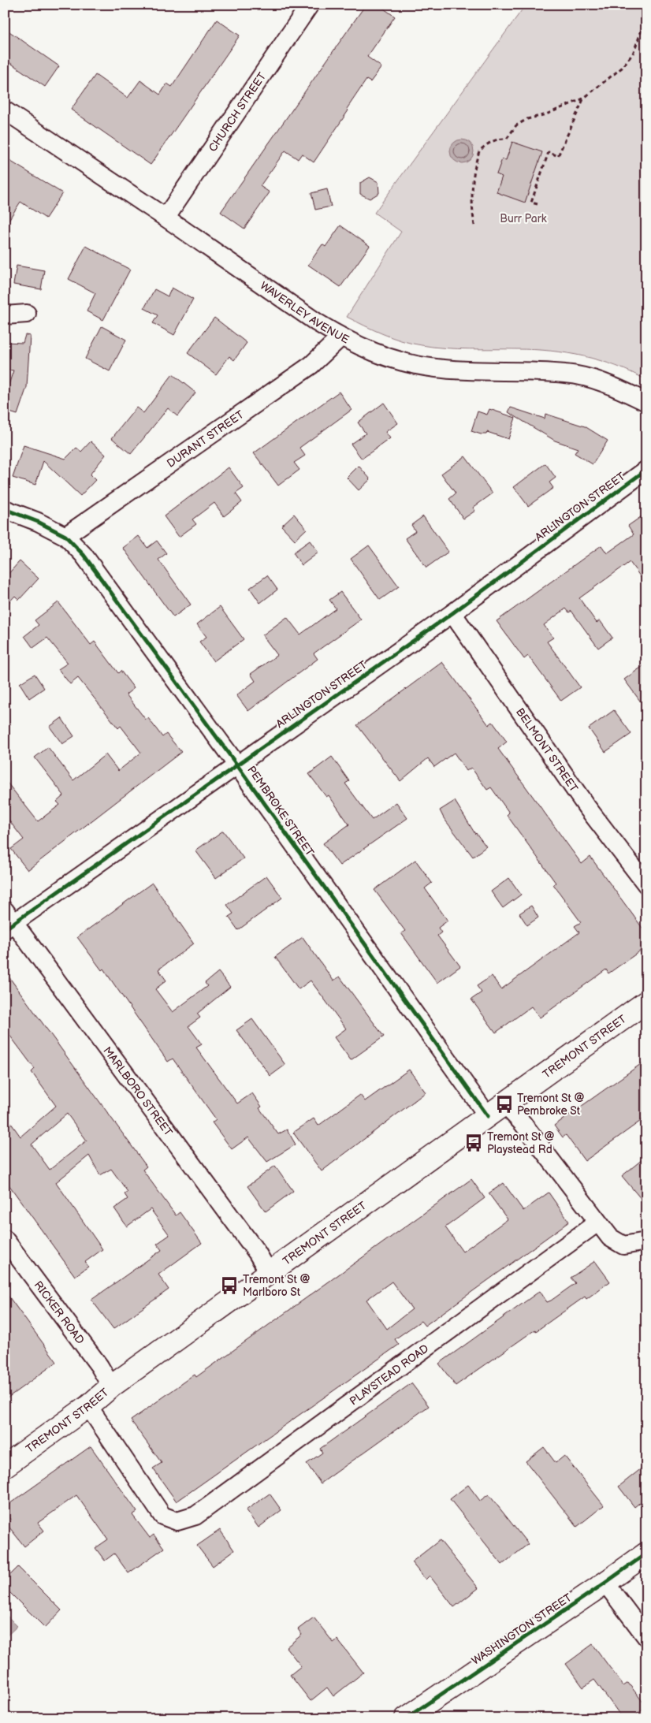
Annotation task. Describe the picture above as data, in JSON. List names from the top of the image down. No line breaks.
{"streets":{"main road":["TREMONT STREET","WASHINGTON STREET"],"street":["CHURCH STREET","WAVERLEY AVENUE","DURANT STREET","ARLINGTON STREET","BELMONT STREET","PEMBROKE STREET","MARLBORO STREET","RICKER ROAD","PLAYSTEAD ROAD"]},"crossings":[["CHURCH STREET","WAVERLEY AVENUE"],["WAVERLEY AVENUE","DURANT STREET"],["DURANT STREET","PEMBROKE STREET"],["ARLINGTON STREET","BELMONT STREET"],["ARLINGTON STREET","PEMBROKE STREET"],["ARLINGTON STREET","MARLBORO STREET"],["PEMBROKE STREET","TREMONT STREET"],["TREMONT STREET","MARLBORO STREET"],["TREMONT STREET","RICKER ROAD"],["TREMONT STREET","PLAYSTEAD ROAD"]],"parks":["Burr Park"],"places":{"bus stop":["Tremont St @ Pembroke St","Tremont St @ Playstead Rd","Tremont St @ Marlboro St"]}}
